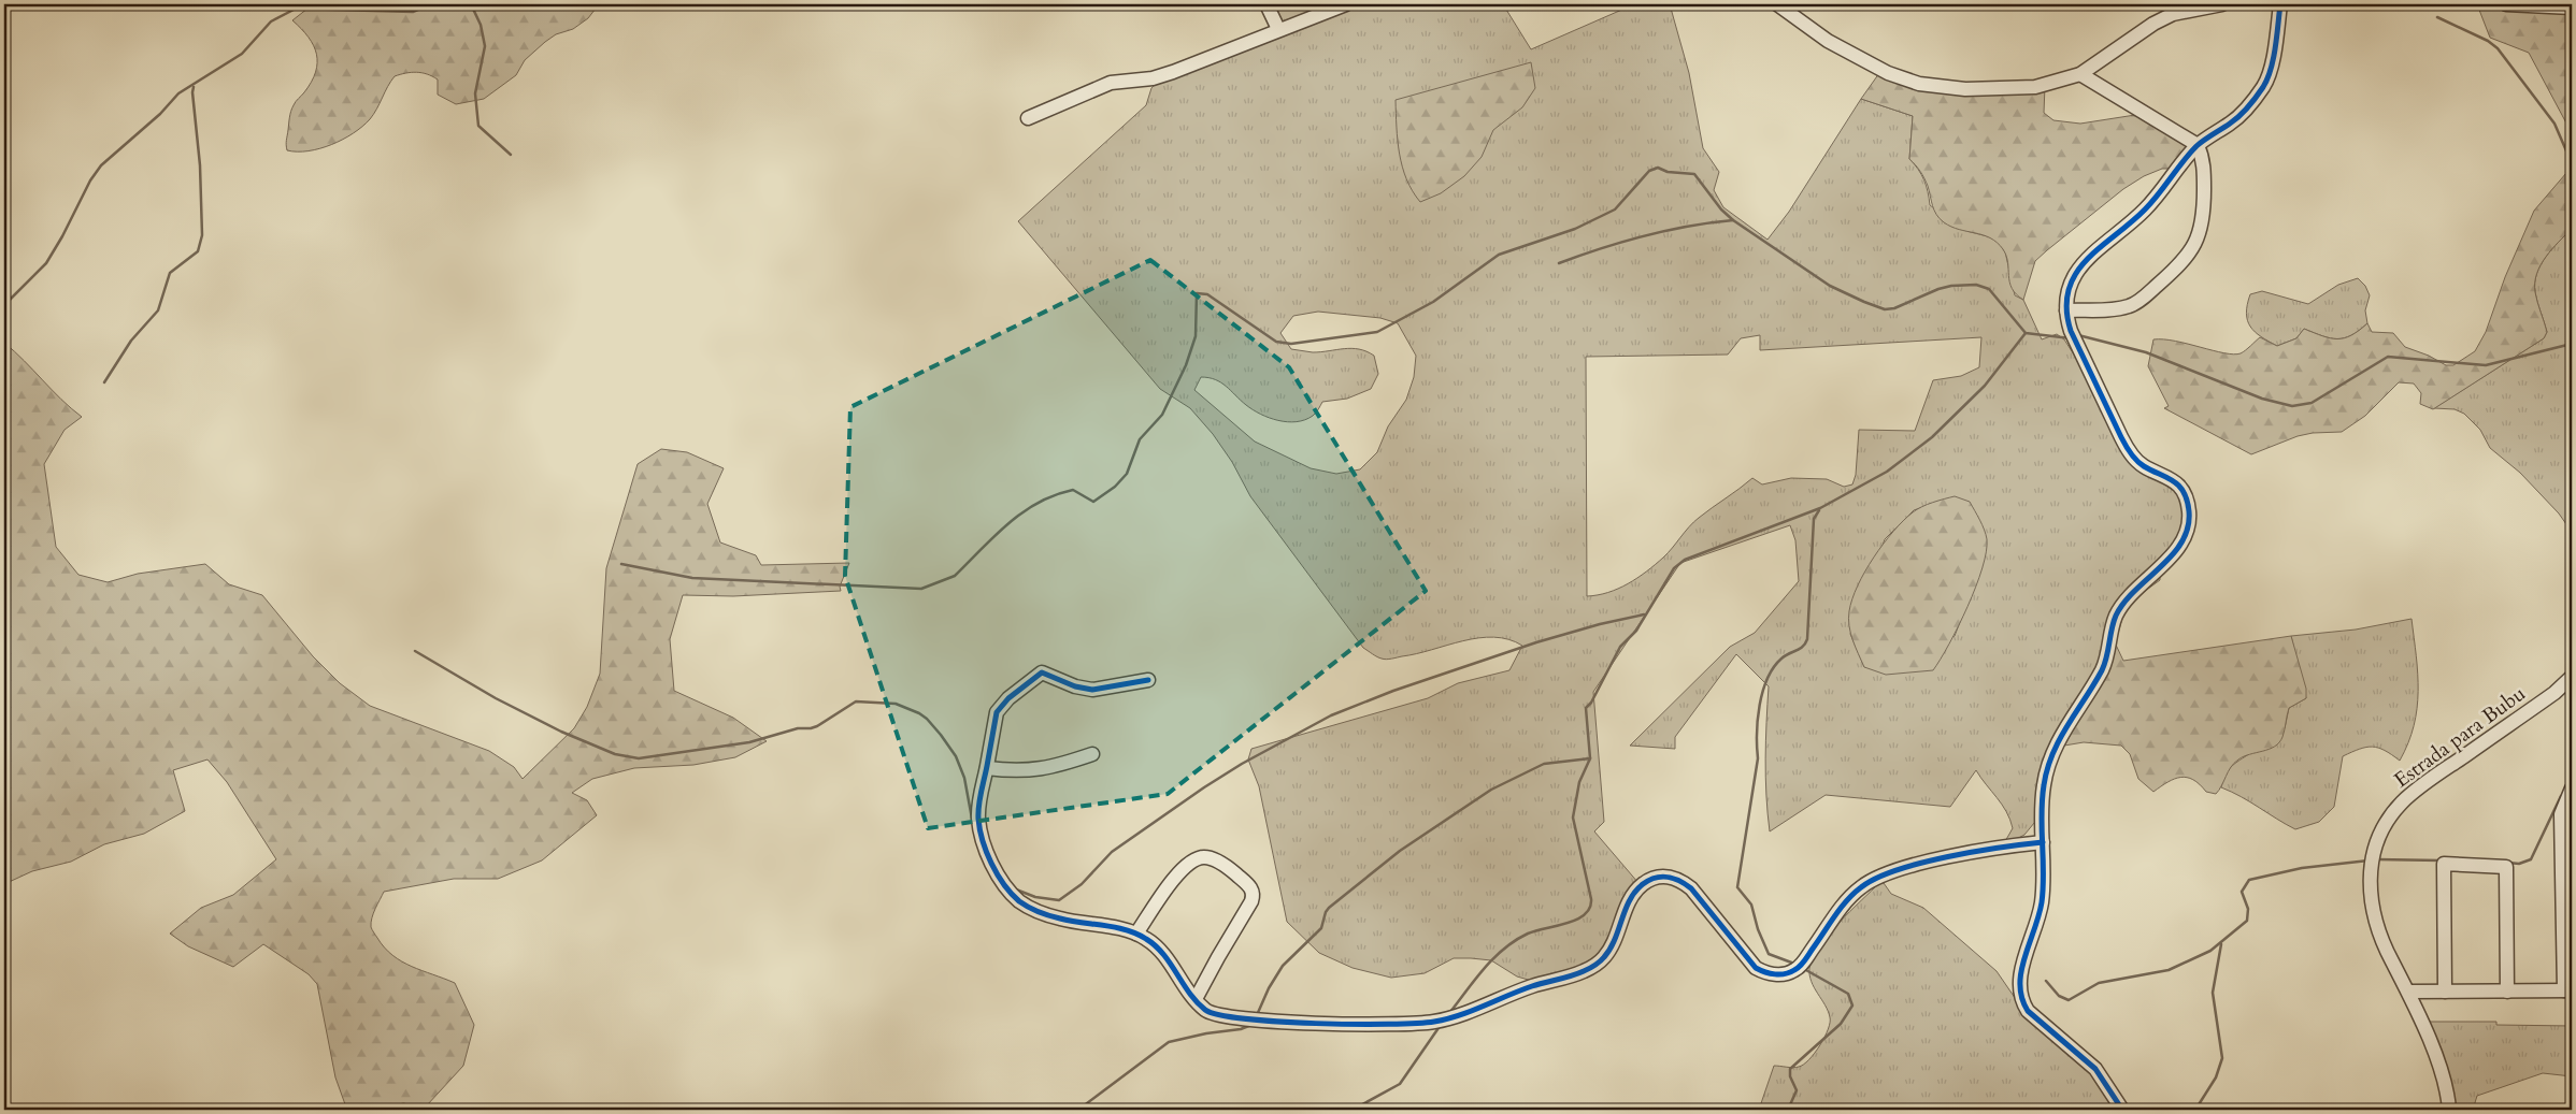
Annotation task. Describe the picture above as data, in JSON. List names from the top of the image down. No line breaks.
{"streets":{"street":["Estrada para Bubu"]}}
